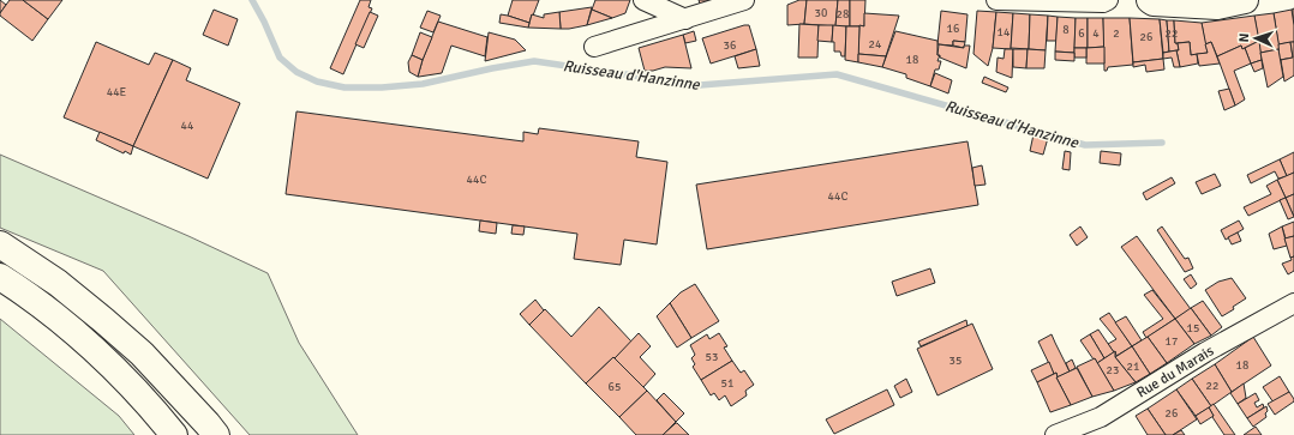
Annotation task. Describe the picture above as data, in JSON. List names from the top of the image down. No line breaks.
{"streets":{"street":["Rue du Marais"]},"water":["Ruisseau d'Hanzinne"],"house_numbers":["30","28","16","8","14","6","4","2","22","26","24","36","18","44E","44","44C","44C","15","17","53","35","18","21","23","51","22","65","26"],"north":"left"}
